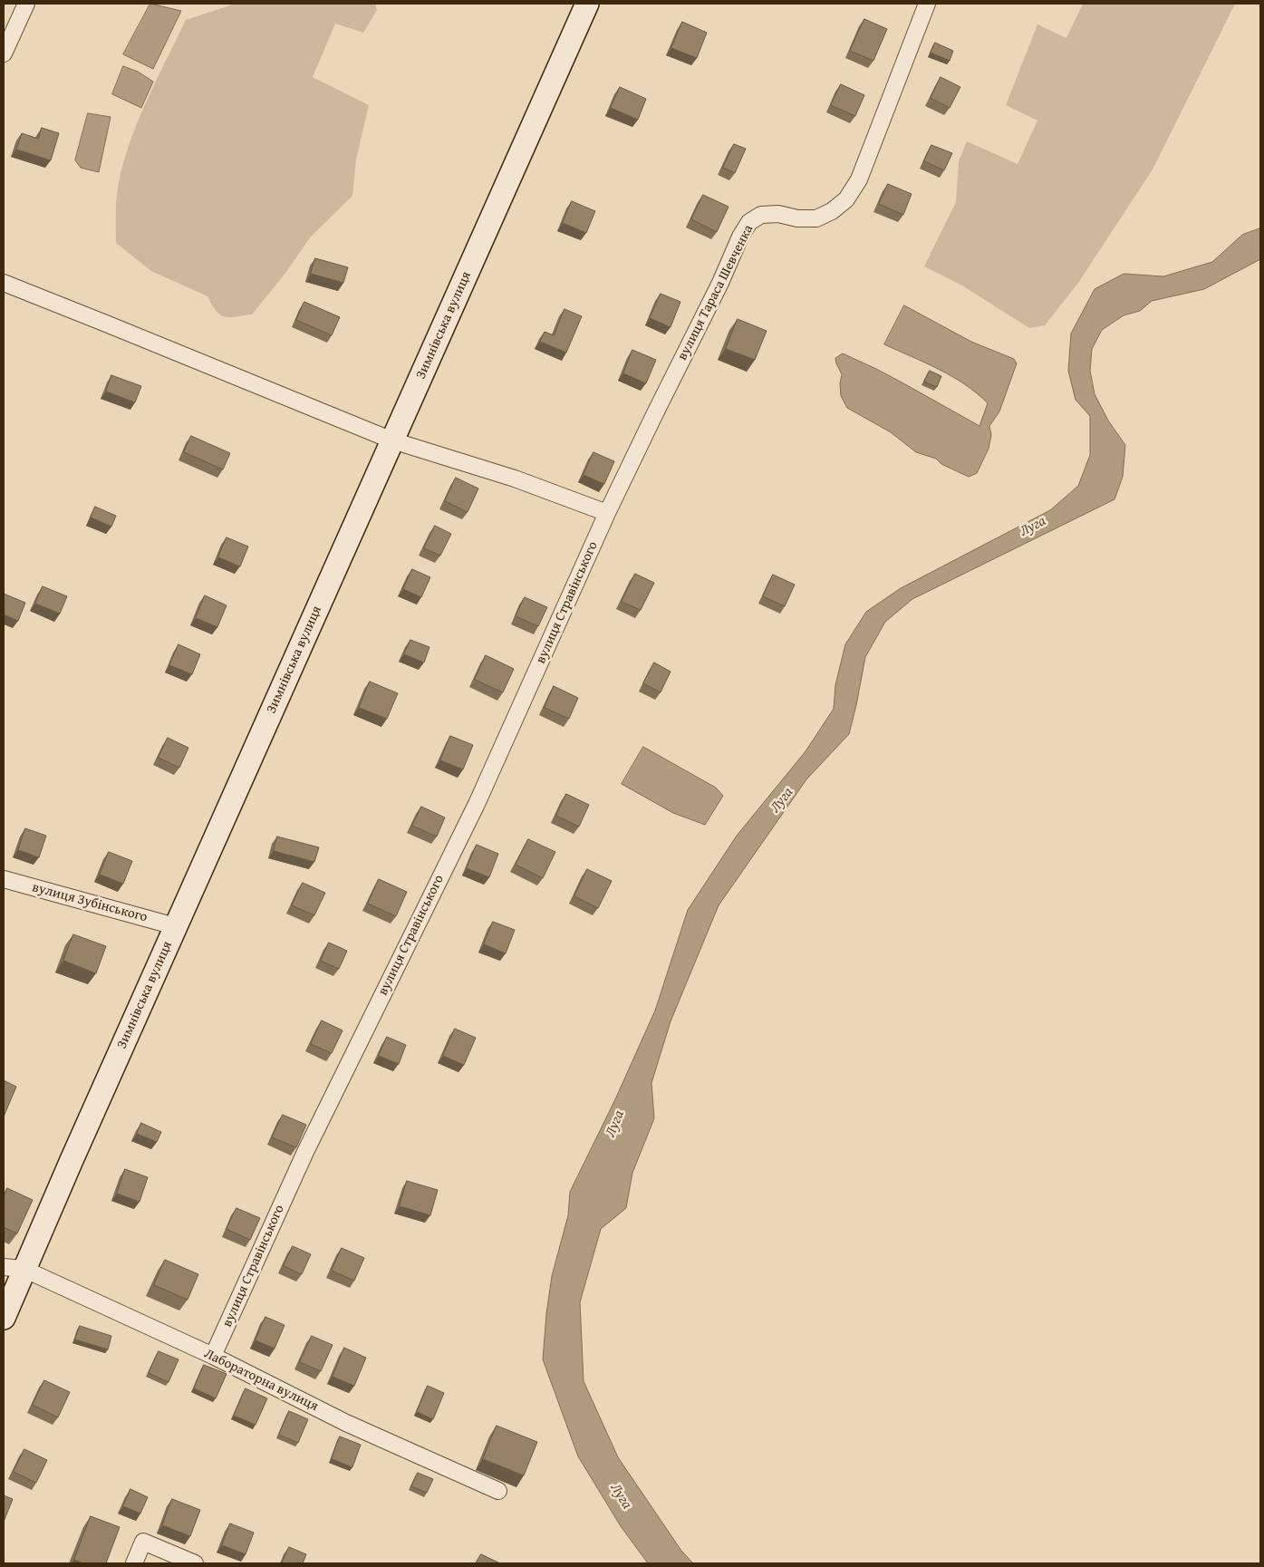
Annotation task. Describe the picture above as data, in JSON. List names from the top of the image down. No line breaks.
{"streets":{"main road":["Зимнівська вулиця"],"street":["вулиця Тараса Шевченка","вулиця Стравінського","вулиця Зубінського","Лабораторна вулиця"]},"crossings":[["вулиця Тараса Шевченка","вулиця Стравінського"],["Зимнівська вулиця","вулиця Зубінського"],["Зимнівська вулиця","Лабораторна вулиця"],["вулиця Стравінського","Лабораторна вулиця"]],"water":["Луга"]}
